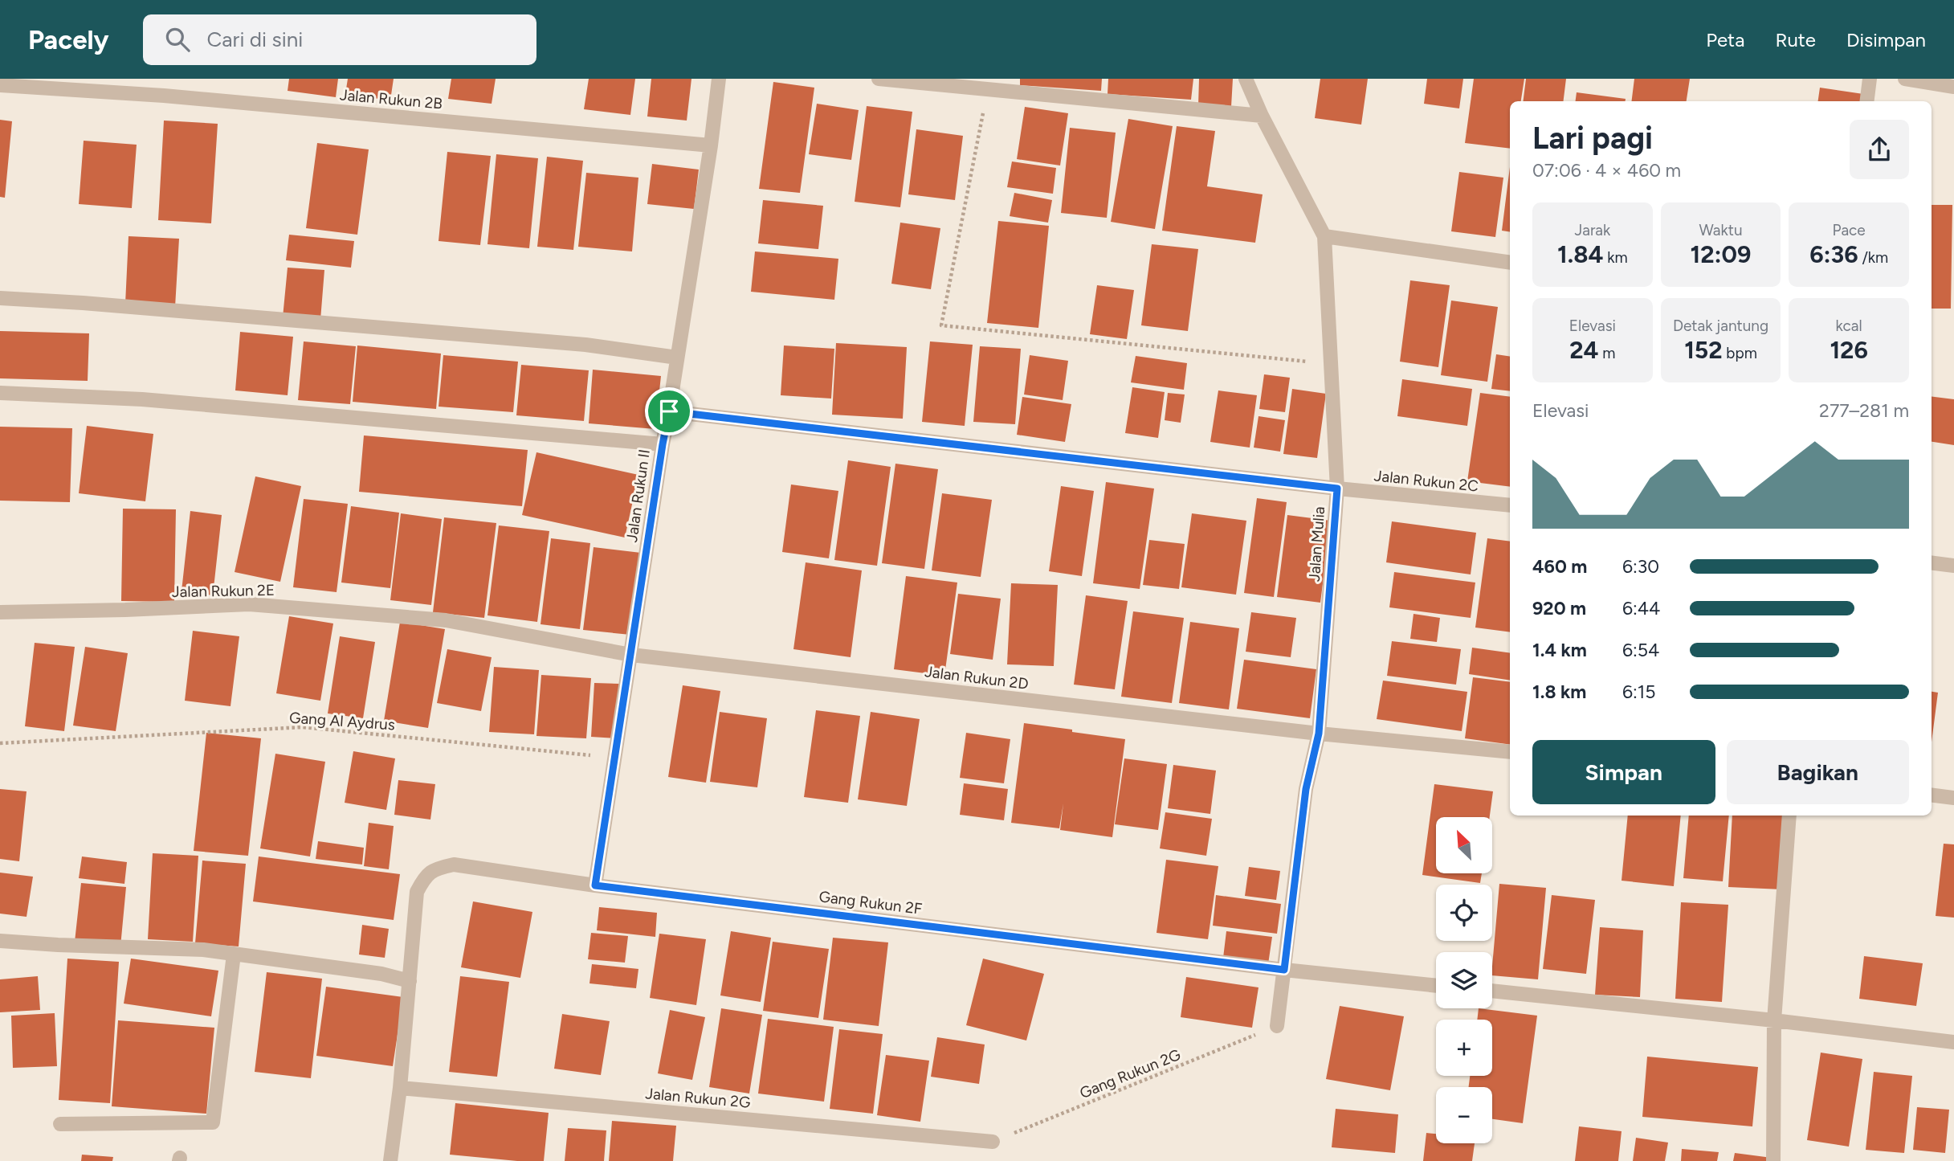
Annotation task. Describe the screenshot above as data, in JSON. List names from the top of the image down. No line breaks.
{"streets":{"street":["Jalan Rukun 2B","Jalan Rukun 2C","Jalan Rukun II","Jalan Mulia","Jalan Rukun 2E","Jalan Rukun 2D","Gang Rukun 2F","Jalan Rukun 2G"],"path":["Gang Al Aydrus","Gang Rukun 2G"]},"crossings":[["Jalan Rukun 2B","Jalan Rukun II"],["Jalan Rukun 2C","Jalan Rukun II"],["Jalan Rukun 2C","Jalan Mulia"],["Jalan Rukun II","Jalan Rukun 2E"],["Jalan Rukun II","Jalan Rukun 2D"],["Jalan Rukun II","Gang Al Aydrus"],["Jalan Rukun II","Gang Rukun 2F"],["Jalan Mulia","Jalan Rukun 2D"],["Jalan Mulia","Gang Rukun 2F"],["Jalan Mulia","Gang Rukun 2G"],["Jalan Rukun 2E","Jalan Rukun 2D"],["Gang Rukun 2G","Jalan Rukun 2G"]],"north":"top left","page":{"header":"Pacely","search":"Cari di sini","nav":["Peta","Rute","Disimpan"],"heading":["Lari pagi","07:06 · 4 × 460 m"],"stats":[["Jarak","1.84 km"],["Waktu","12:09"],["Pace","6:36 /km"],["Elevasi","24 m"],["Detak jantung","152 bpm"],["kcal","126"]],"chart":["Elevasi","277–281 m"],"list":[{"name":"460 m","note":"6:30"},{"name":"920 m","note":"6:44"},{"name":"1.4 km","note":"6:54"},{"name":"1.8 km","note":"6:15"}],"buttons":["Simpan","Bagikan"],"map_buttons":["+","−"]}}
